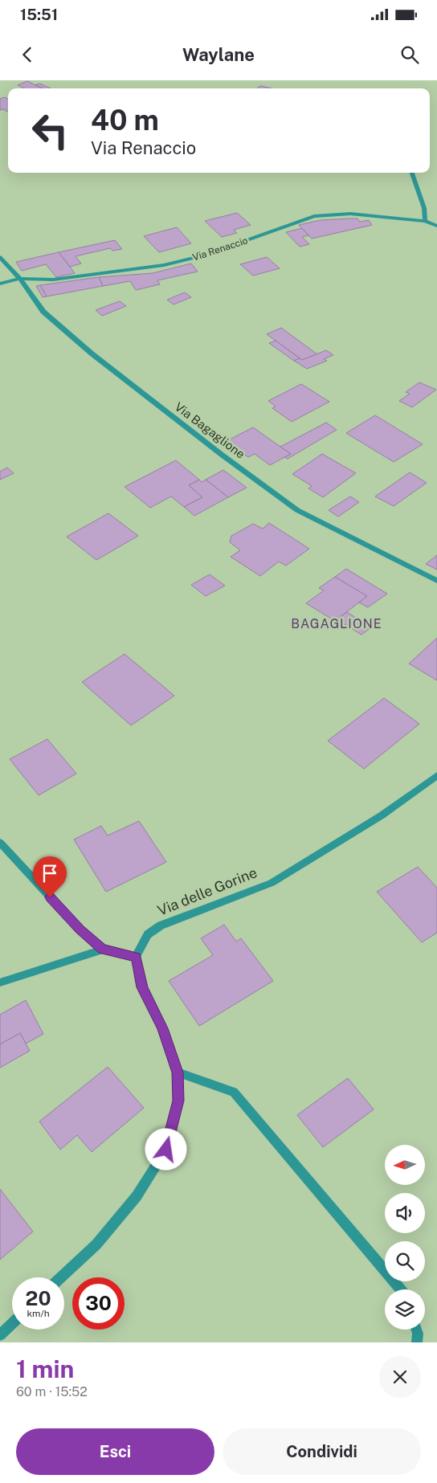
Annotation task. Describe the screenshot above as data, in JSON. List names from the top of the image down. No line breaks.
{"streets":{"street":["Via Renaccio","Via Bagaglione","Via delle Gorine"]},"crossings":[["Via Renaccio","Via Bagaglione"]],"districts":["BAGAGLIONE"],"north":"left","page":{"status":"15:51","header":"Waylane","turn":["40 m","Via Renaccio"],"speed":"20 km/h","limit":"30","heading":["1 min","60 m · 15:52"],"buttons":["Esci","Condividi"]}}
